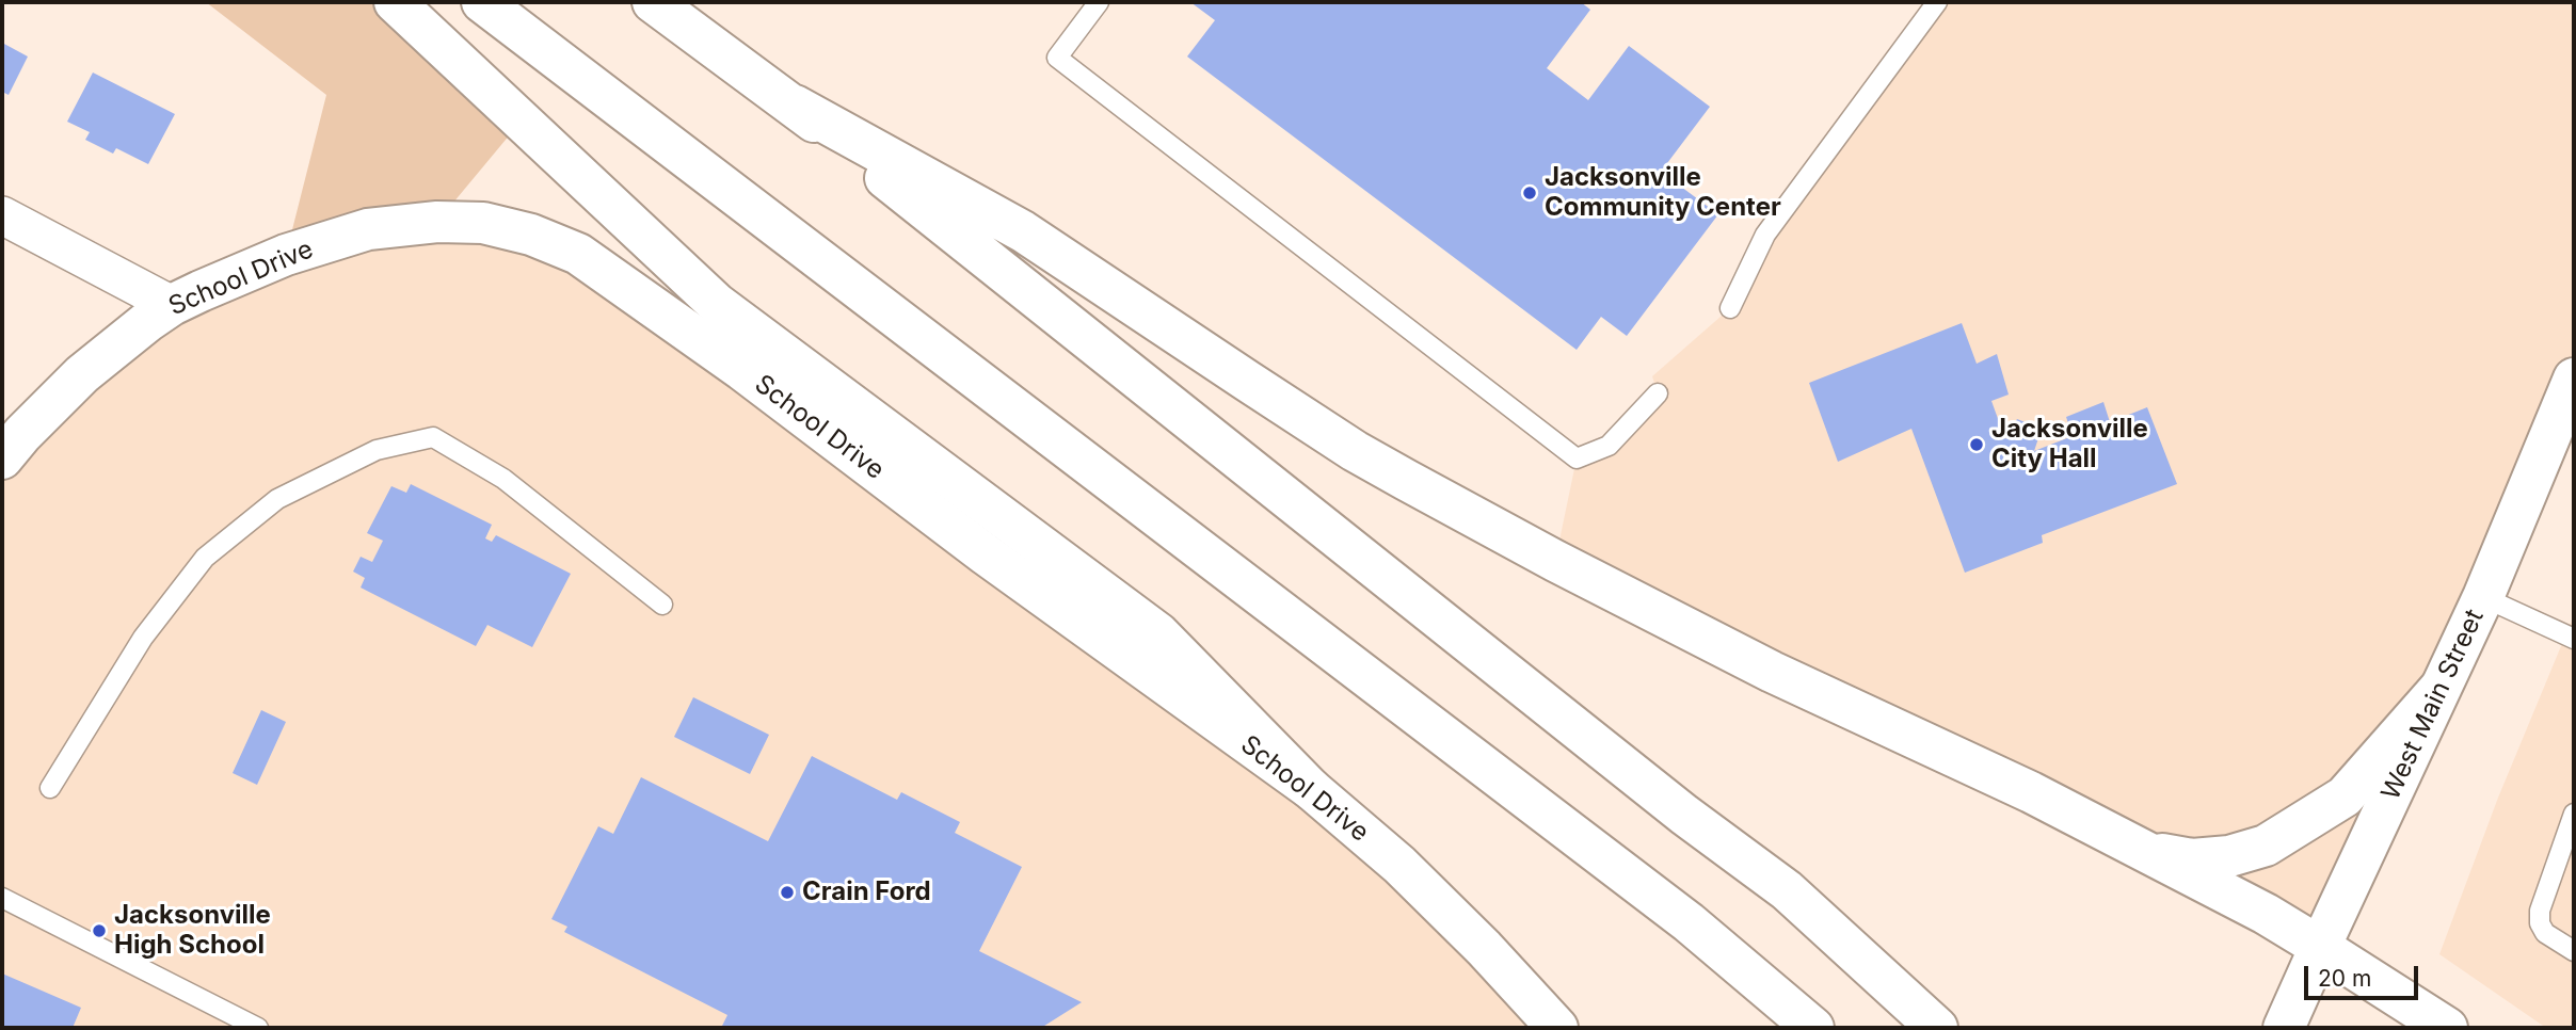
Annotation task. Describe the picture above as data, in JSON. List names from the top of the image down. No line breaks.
{"streets":{"main road":["School Drive","West Main Street"]},"places":["Jacksonville Community Center","Jacksonville City Hall","Crain Ford","Jacksonville High School"],"scale_bar":"20 m"}
